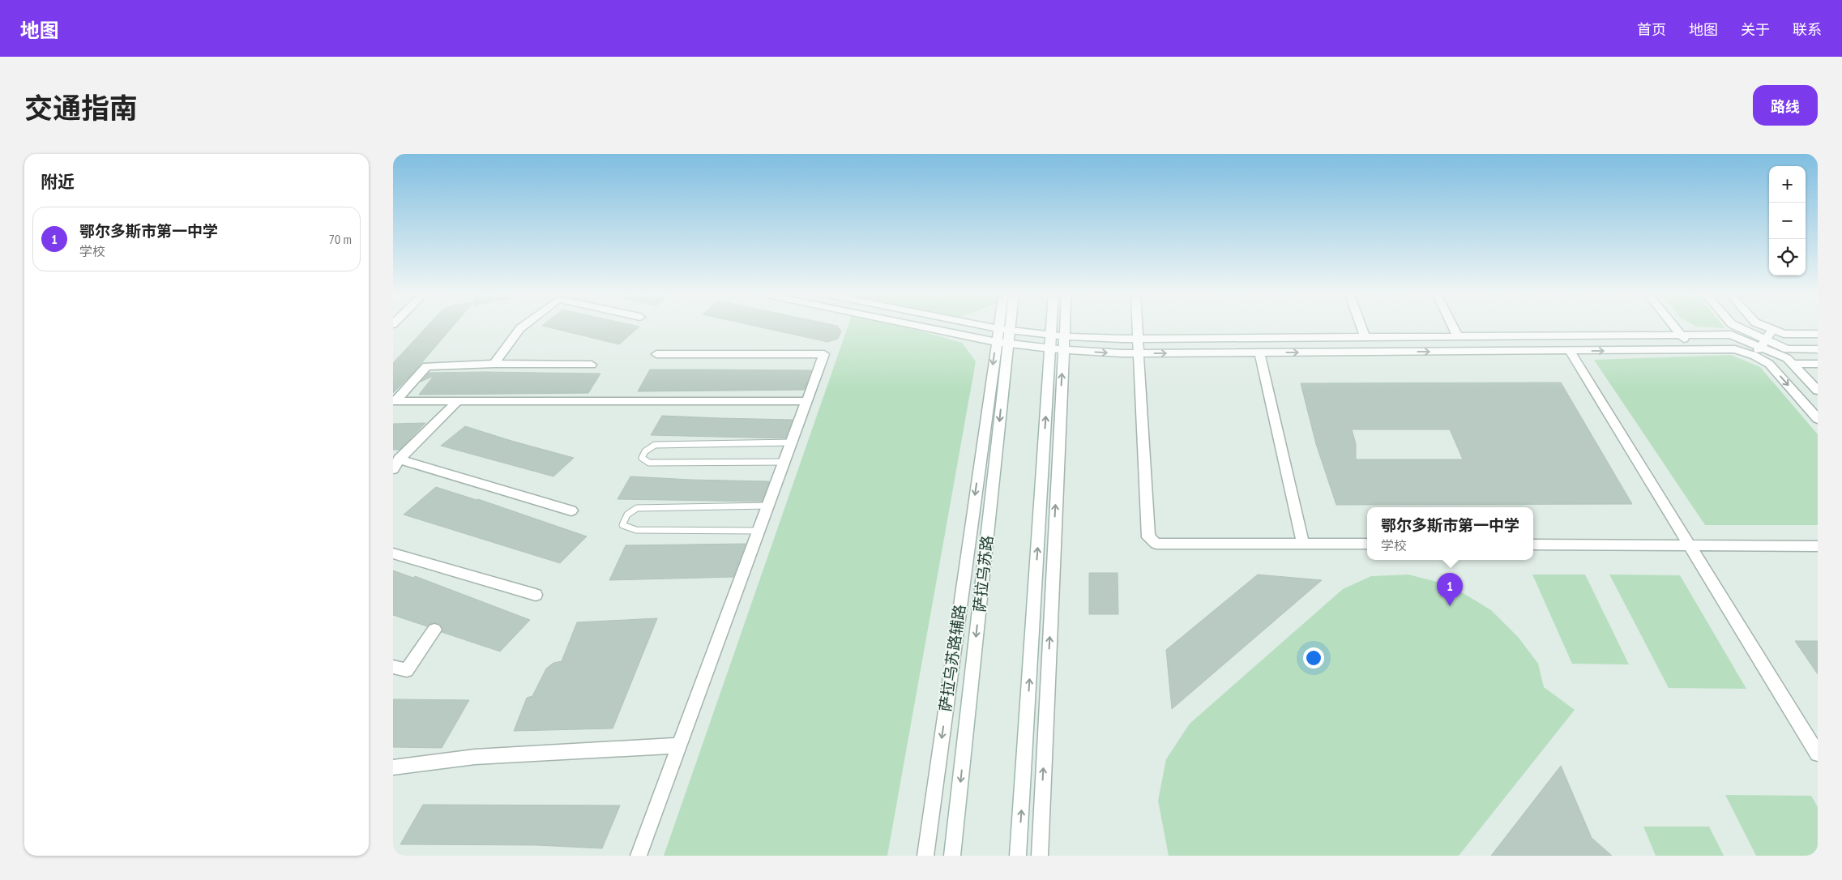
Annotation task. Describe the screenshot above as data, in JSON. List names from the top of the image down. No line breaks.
{"streets":{"street":["萨拉乌苏路","萨拉乌苏路辅路"]},"crossings":[["萨拉乌苏路","萨拉乌苏路辅路"]],"page":{"header":"地图","nav":["首页","地图","关于","联系"],"title":"交通指南","buttons":"路线","heading":"附近","map_buttons":["+","−"],"list":[{"mark":"1","name":"鄂尔多斯市第一中学","note":"学校","value":"70 m"}],"popup":["鄂尔多斯市第一中学","学校"],"pins":"1"}}
